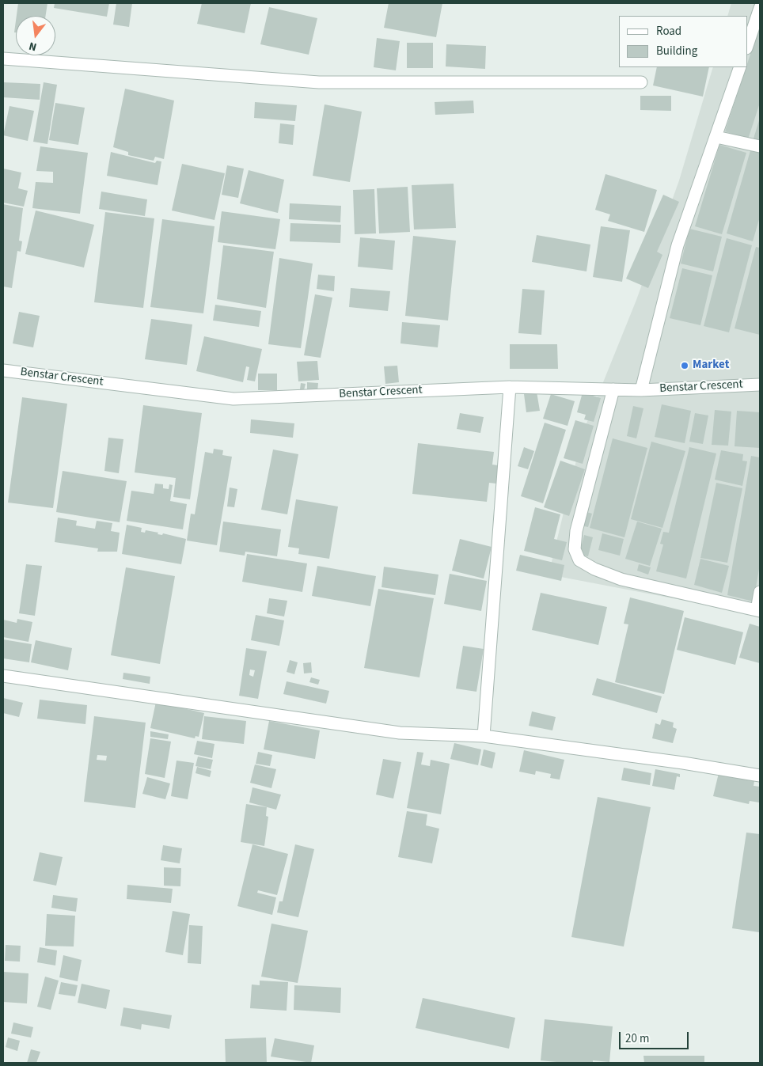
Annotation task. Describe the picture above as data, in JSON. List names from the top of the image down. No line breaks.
{"streets":{"street":["Benstar Crescent"]},"places":["Market"],"legend":["Road","Building"],"scale_bar":"20 m","north":"bottom"}
